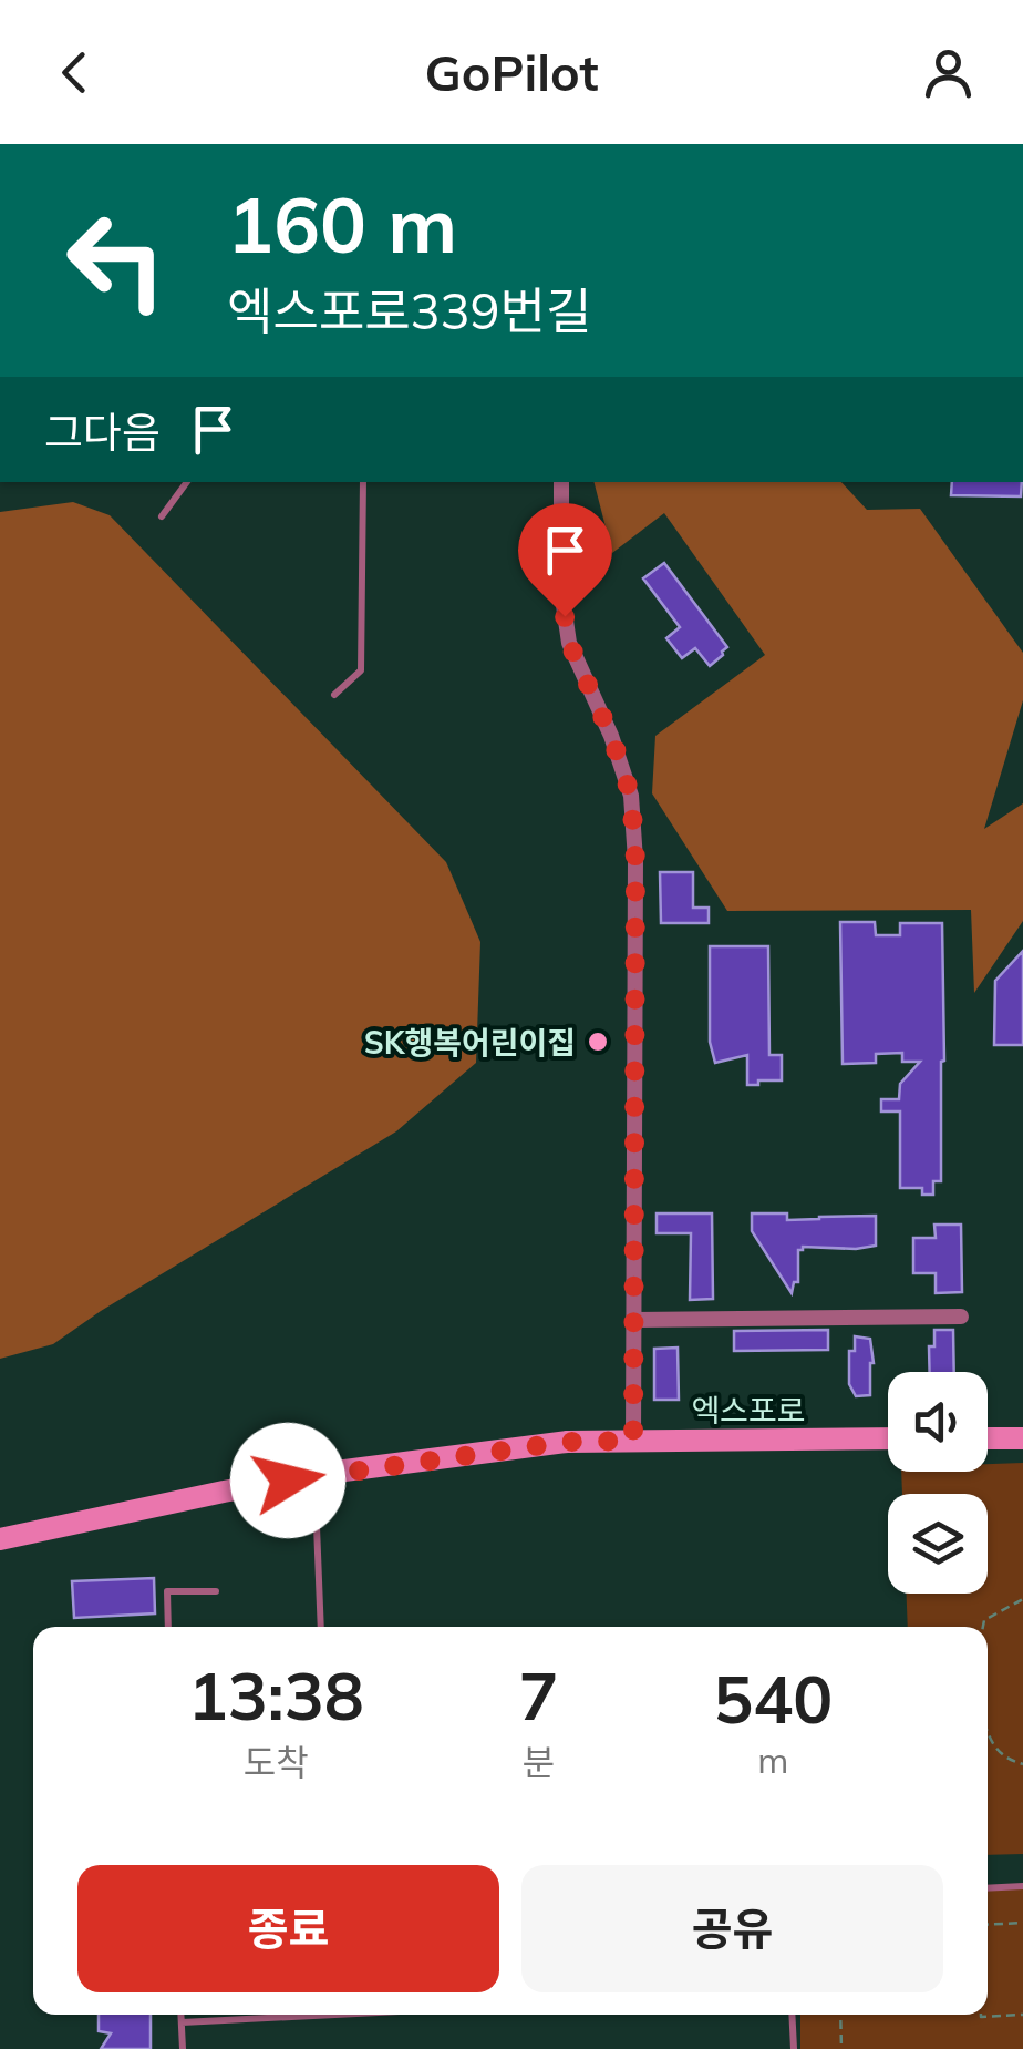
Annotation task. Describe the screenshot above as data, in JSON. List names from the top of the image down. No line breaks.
{"streets":{"main road":["엑스포로"]},"places":["SK행복어린이집"],"page":{"header":"GoPilot","turn":["160 m","엑스포로339번길"],"then":"그다음","eta":["13:38","도착","7","분","540","m"],"buttons":["종료","공유"]}}
